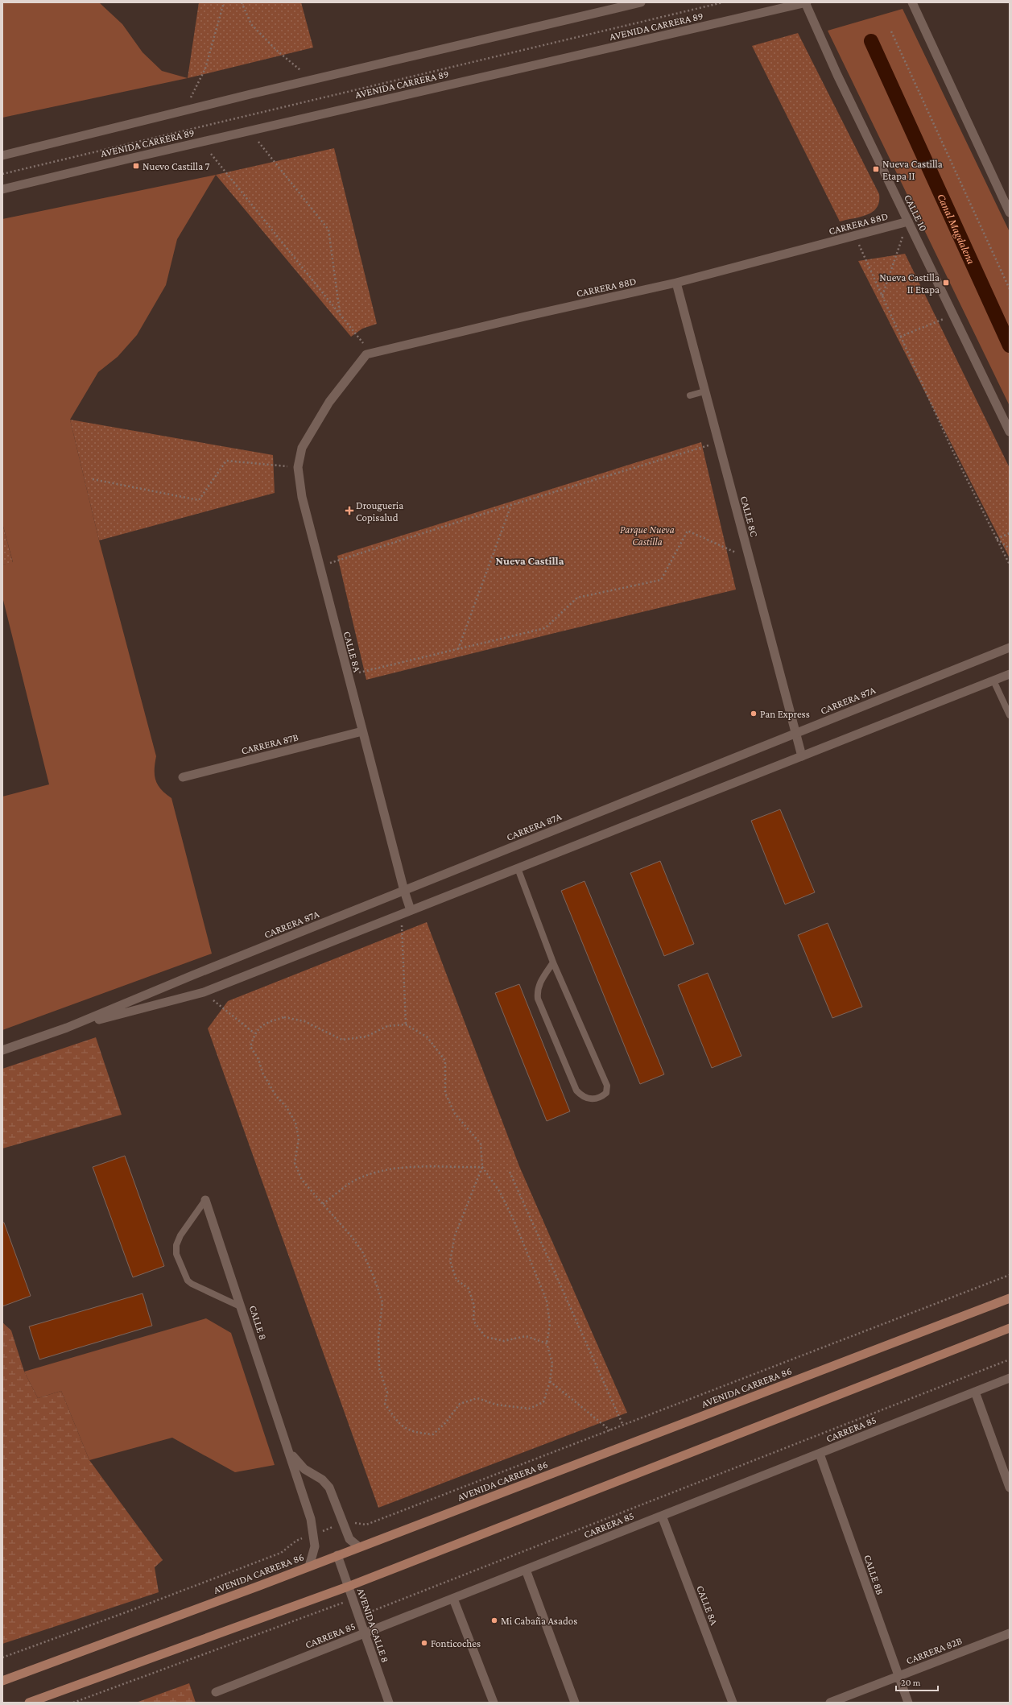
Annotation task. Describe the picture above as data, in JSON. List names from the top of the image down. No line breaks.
{"streets":{"main road":["AVENIDA CARRERA 86"],"street":["AVENIDA CARRERA 89","CALLE 10","CARRERA 88D","CALLE 8C","CALLE 8A","CARRERA 87A","CARRERA 87B","CALLE 8","CARRERA 85","CALLE 8B","AVENIDA CALLE 8","CARRERA 82B"]},"crossings":[["AVENIDA CARRERA 89","CALLE 10"],["CALLE 10","CARRERA 88D"],["CARRERA 88D","CALLE 8C"],["CARRERA 88D","CALLE 8A"],["CALLE 8C","CARRERA 87A"],["CALLE 8A","CARRERA 87A"],["CALLE 8A","CARRERA 87B"],["CALLE 8A","CARRERA 85"],["CALLE 8","AVENIDA CARRERA 86"],["AVENIDA CARRERA 86","AVENIDA CALLE 8"],["CARRERA 85","CALLE 8B"],["CARRERA 85","AVENIDA CALLE 8"],["CALLE 8B","CARRERA 82B"]],"districts":["Nueva Castilla"],"water":["Canal Magdalena"],"parks":["Parque Nueva Castilla"],"places":{"transit":["Nuevo Castilla 7","Nueva Castilla Etapa II","Nueva Castilla II Etapa"],"health":["Drougueria Copisalud"],"other":["Pan Express","Mi Cabaña Asados","Fonticoches"]},"scale_bar":"20 m"}
